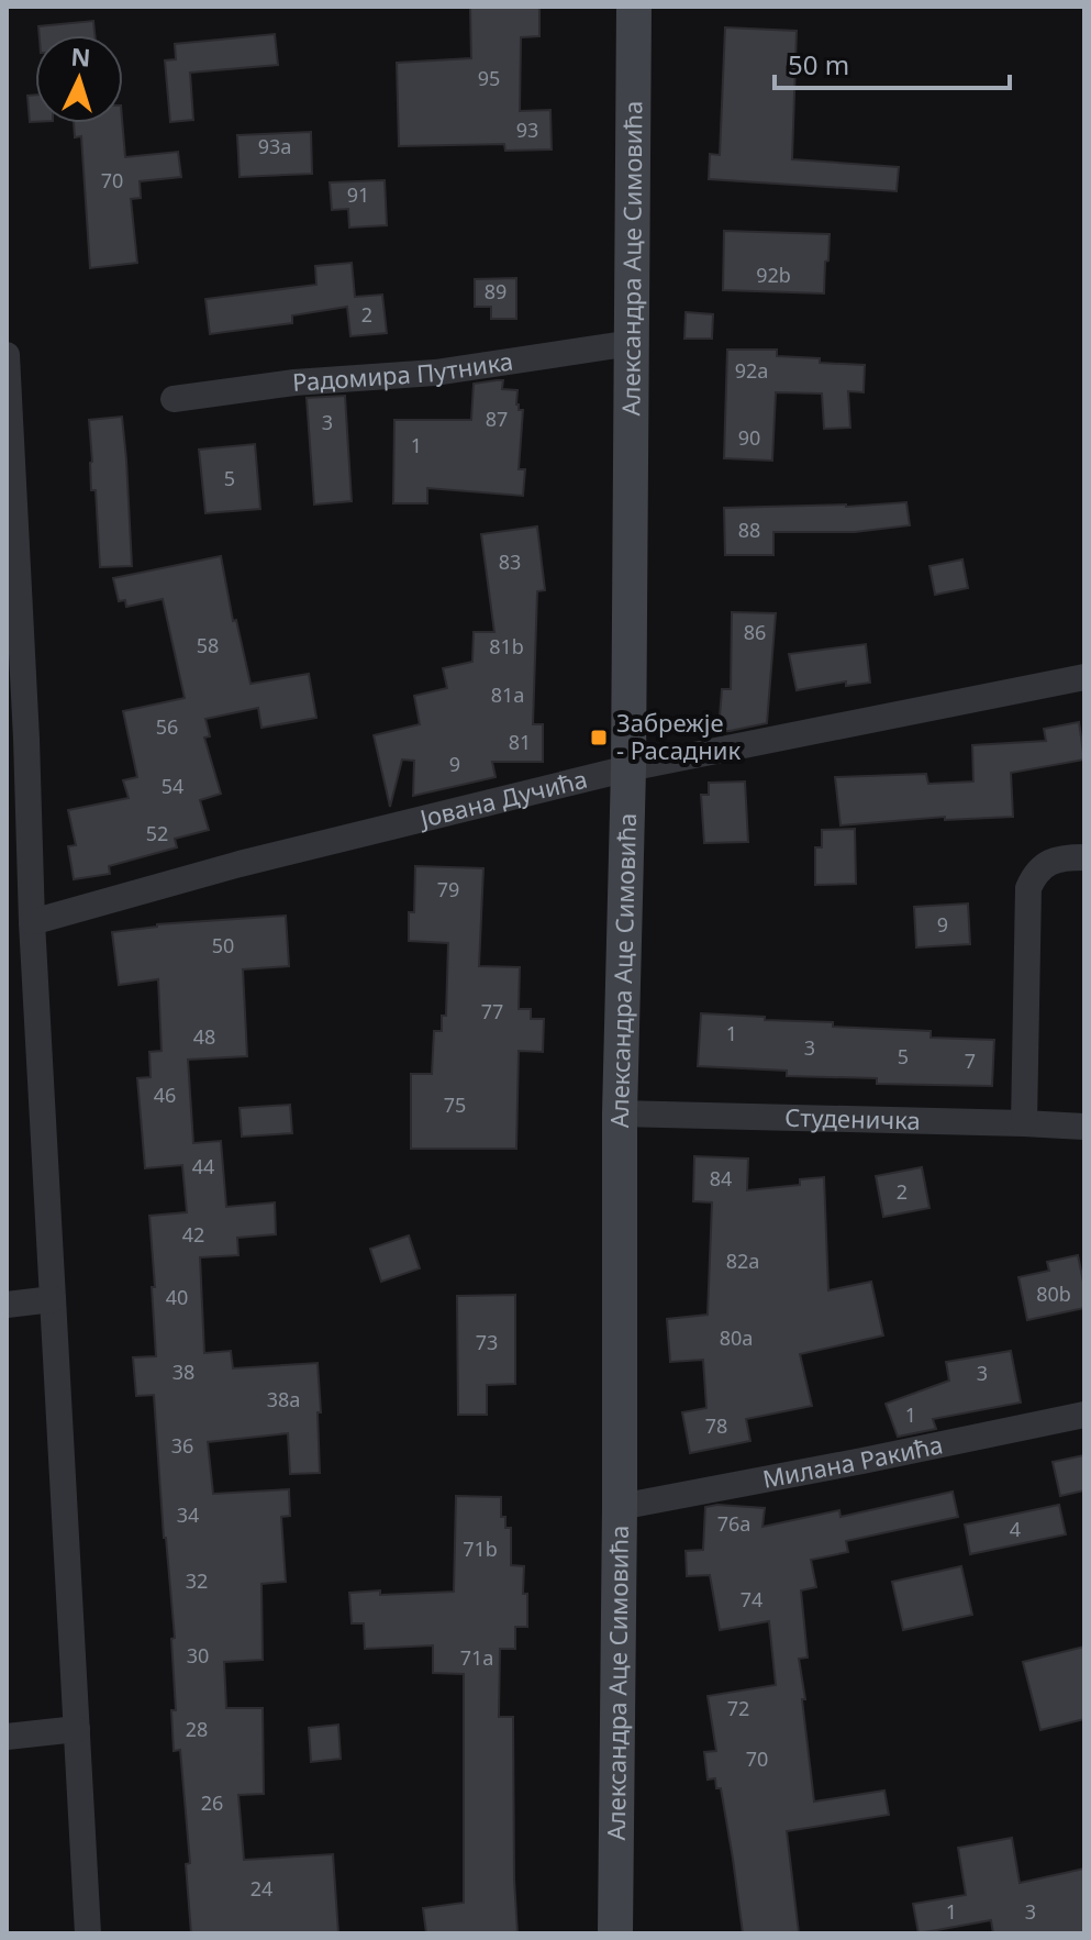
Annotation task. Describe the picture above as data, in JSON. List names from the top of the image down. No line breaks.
{"streets":{"street":["Александра Аце Симовића","Радомира Путника","Јована Дучића","Студеничка","Милана Ракића"]},"crossings":[["Александра Аце Симовића","Радомира Путника"],["Александра Аце Симовића","Јована Дучића"],["Александра Аце Симовића","Студеничка"],["Александра Аце Симовића","Милана Ракића"]],"places":{"transit":["Забрежје - Расадник"]},"house_numbers":["95","93","93a","70","91","92b","89","2","92a","87","3","90","1","5","88","83","86","58","81b","81a","56","81","9","54","52","79","9","50","77","1","48","3","5","7","46","75","44","84","2","42","82a","80b","40","80a","73","38","3","38a","1","78","36","34","76a","4","71b","32","74","30","71a","72","28","70","26","24","1","3"],"scale_bar":"50 m","north":"top"}
